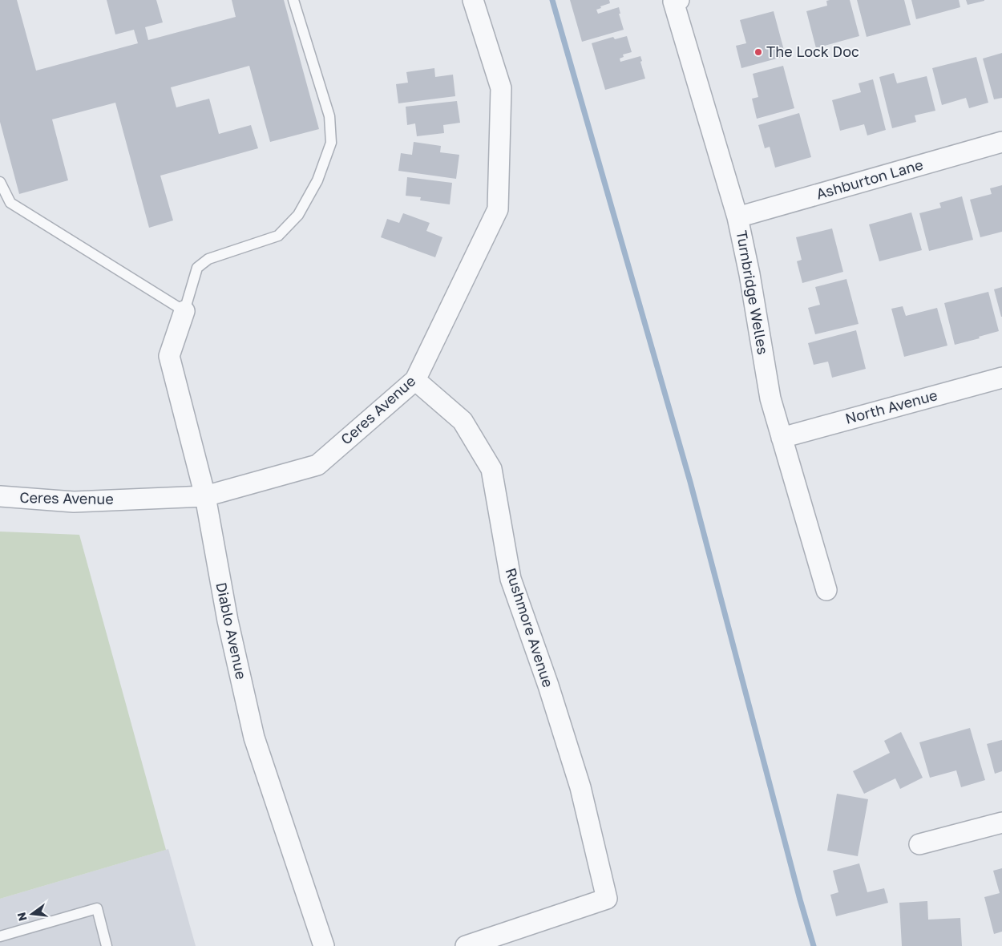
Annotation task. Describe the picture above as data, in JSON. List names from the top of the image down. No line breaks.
{"streets":{"street":["Ashburton Lane","Turnbridge Welles","North Avenue","Ceres Avenue","Rushmore Avenue","Diablo Avenue"]},"crossings":[["Ashburton Lane","Turnbridge Welles"],["Turnbridge Welles","North Avenue"],["Ceres Avenue","Rushmore Avenue"],["Ceres Avenue","Diablo Avenue"]],"places":["The Lock Doc"],"north":"left"}
